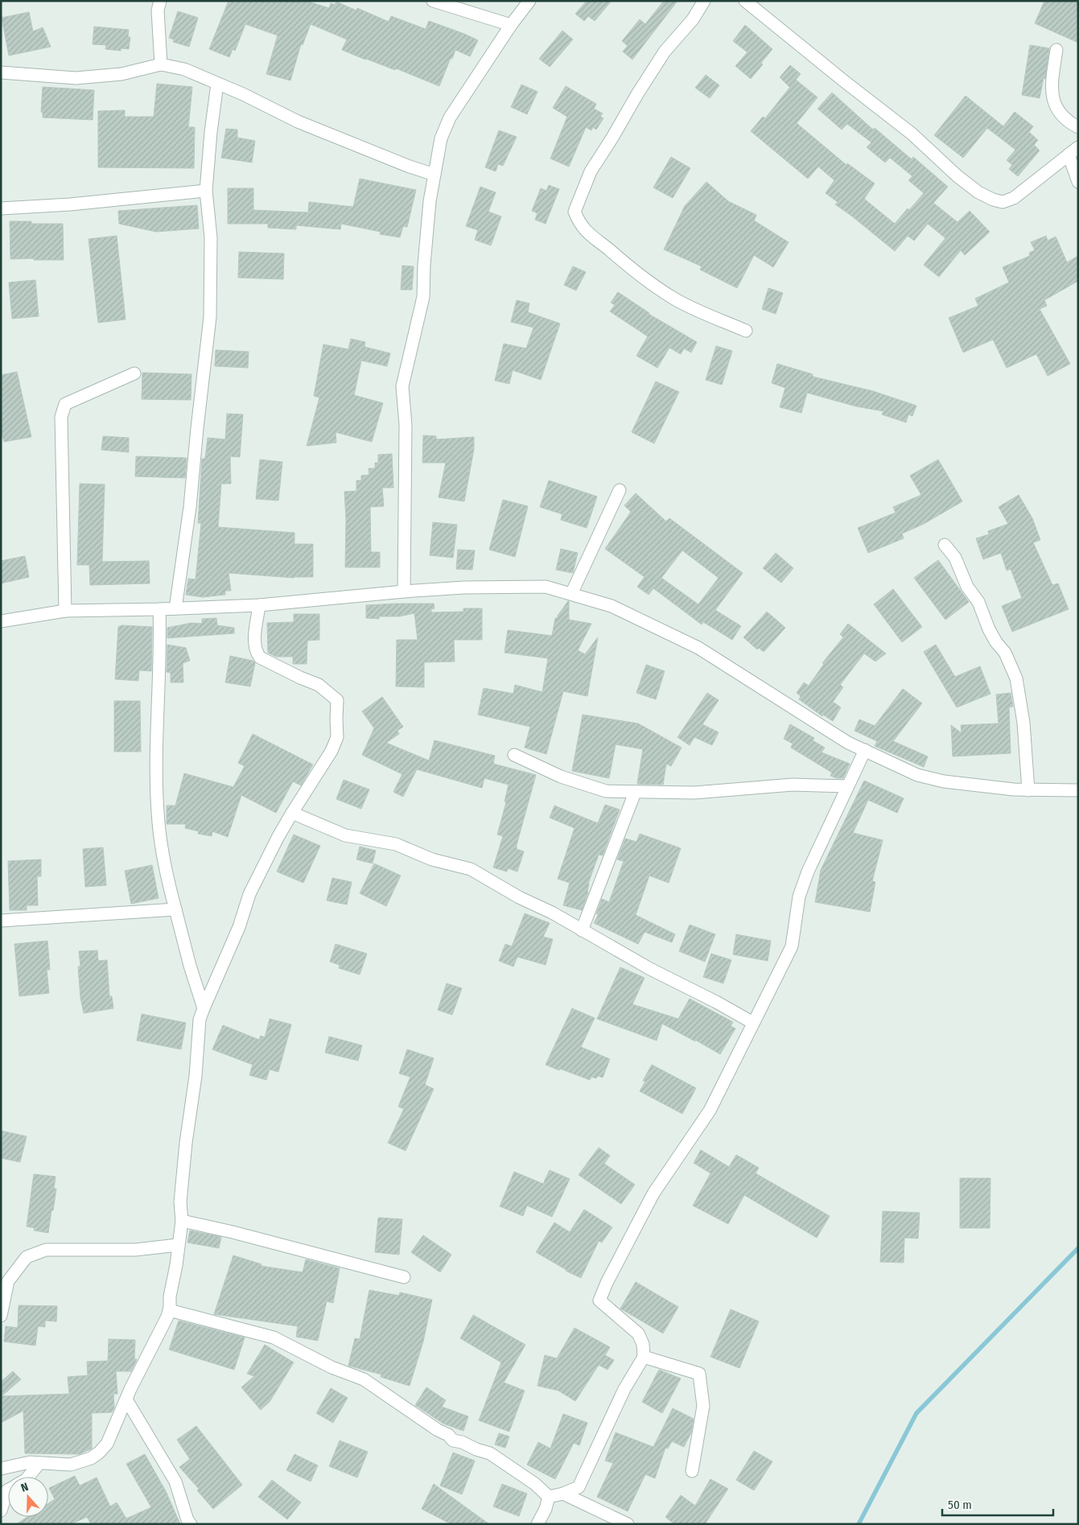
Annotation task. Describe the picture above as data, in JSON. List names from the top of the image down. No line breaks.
{"scale_bar":"50 m","north":"top"}
